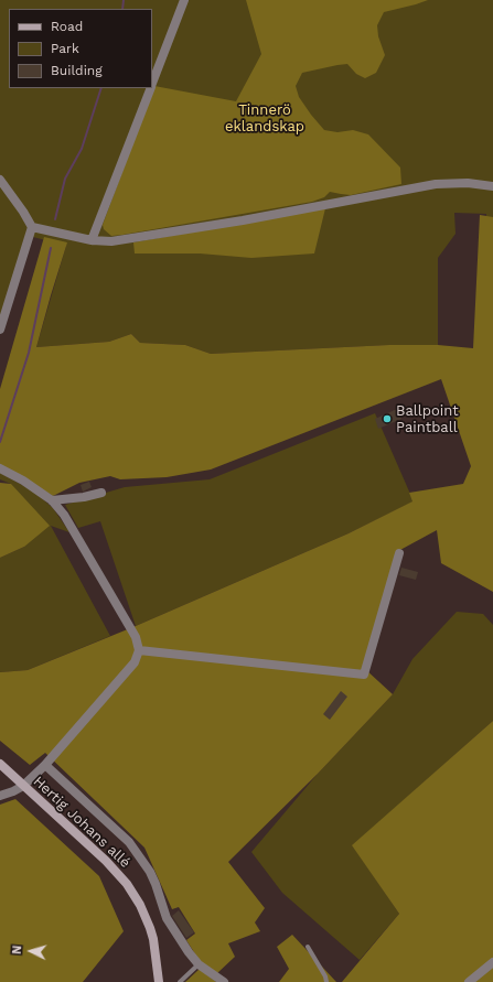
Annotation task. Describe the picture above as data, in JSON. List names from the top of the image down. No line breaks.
{"streets":{"street":["Hertig Johans allé"]},"parks":["Tinnerö eklandskap"],"places":["Ballpoint Paintball"],"legend":["Road","Park","Building"],"north":"left"}
